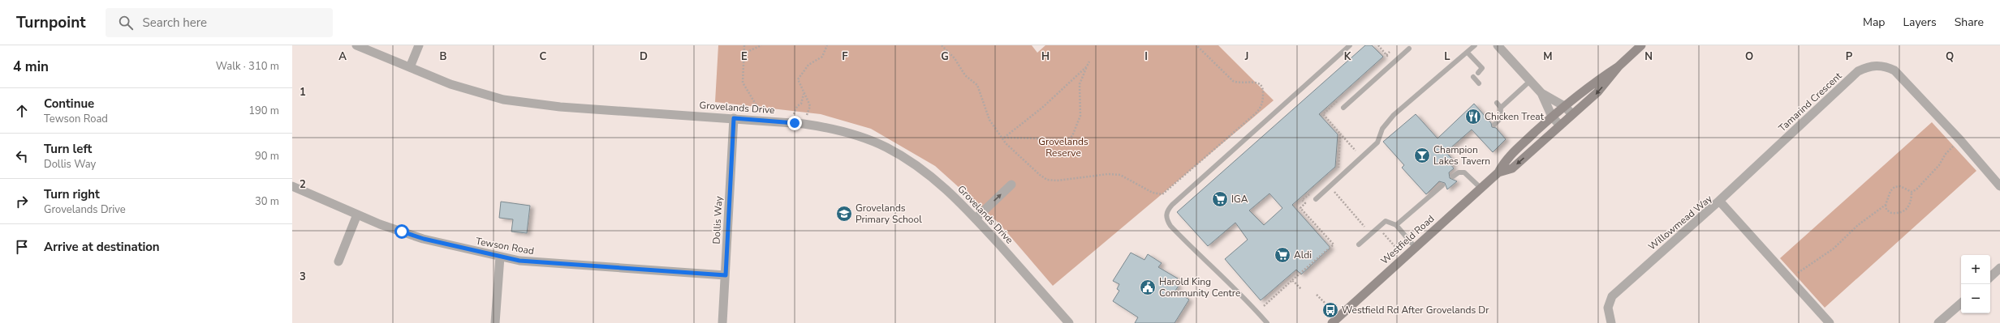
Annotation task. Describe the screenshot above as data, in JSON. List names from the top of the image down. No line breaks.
{"streets":{"main road":["Westfield Road"],"street":["Tamarind Crescent","Grovelands Drive","Dollis Way","Willowmead Way","Tewson Road"]},"crossings":[["Tamarind Crescent","Willowmead Way"],["Grovelands Drive","Dollis Way"],["Dollis Way","Tewson Road"]],"parks":["Grovelands Reserve"],"places":{"restaurant":["Chicken Treat"],"bar":["Champion Lakes Tavern"],"supermarket":["IGA","Aldi"],"school or university":["Grovelands Primary School"],"public building":["Harold King Community Centre"],"bus stop":["Westfield Rd After Grovelands Dr"]},"page":{"header":"Turnpoint","search":"Search here","nav":["Map","Layers","Share"],"heading":["4 min","Walk · 310 m"],"list":[["Continue","Tewson Road","190 m"],["Turn left","Dollis Way","90 m"],["Turn right","Grovelands Drive","30 m"],"Arrive at destination"],"map_buttons":["+","−"]},"grid":{"columns":["A","B","C","D","E","F","G","H","I","J","K","L","M","N","O","P","Q"],"rows":["1","2","3"]}}
